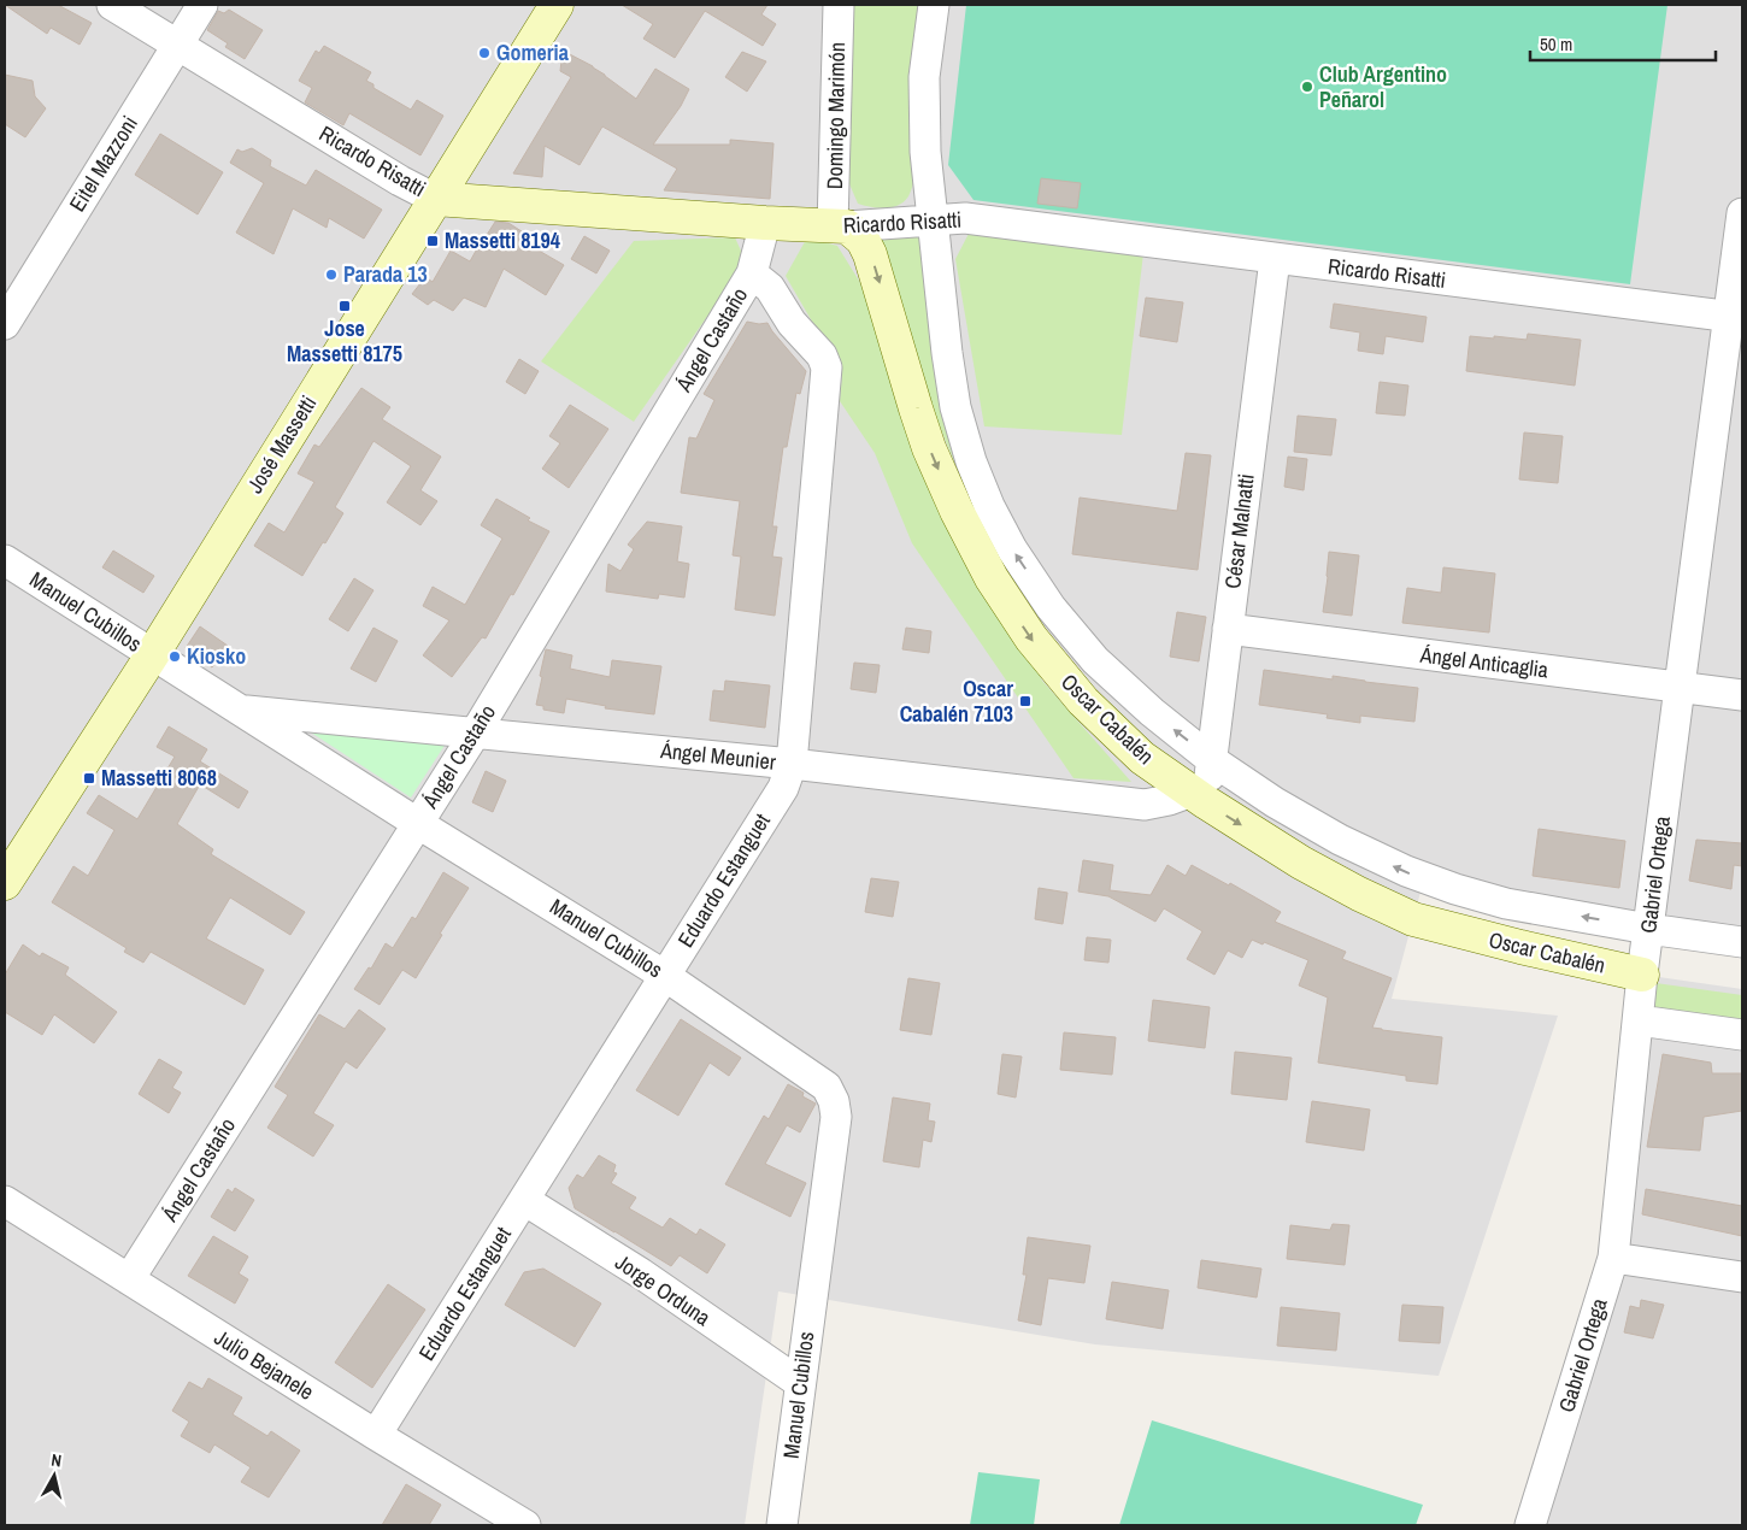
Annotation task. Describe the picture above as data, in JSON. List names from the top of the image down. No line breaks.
{"streets":{"main road":["Ricardo Risatti","José Massetti","Oscar Cabalén"],"street":["Domingo Marimón","Eitel Mazzoni","Ángel Castaño","César Malnatti","Manuel Cubillos","Ángel Anticaglia","Ángel Meunier","Gabriel Ortega","Eduardo Estanguet","Jorge Orduna","Julio Bejanele"]},"crossings":[["Domingo Marimón","Ricardo Risatti"],["Domingo Marimón","Oscar Cabalén"],["Ricardo Risatti","Eitel Mazzoni"],["Ricardo Risatti","Ángel Castaño"],["Ricardo Risatti","José Massetti"],["Ricardo Risatti","César Malnatti"],["Ricardo Risatti","Oscar Cabalén"],["Ricardo Risatti","Gabriel Ortega"],["Ángel Castaño","Manuel Cubillos"],["Ángel Castaño","Ángel Meunier"],["Ángel Castaño","Eduardo Estanguet"],["Ángel Castaño","Julio Bejanele"],["José Massetti","Manuel Cubillos"],["César Malnatti","Ángel Anticaglia"],["César Malnatti","Oscar Cabalén"],["César Malnatti","Ángel Meunier"],["Manuel Cubillos","Ángel Meunier"],["Manuel Cubillos","Eduardo Estanguet"],["Manuel Cubillos","Jorge Orduna"],["Ángel Anticaglia","Gabriel Ortega"],["Oscar Cabalén","Ángel Meunier"],["Oscar Cabalén","Gabriel Ortega"],["Ángel Meunier","Eduardo Estanguet"],["Eduardo Estanguet","Jorge Orduna"],["Eduardo Estanguet","Julio Bejanele"]],"one_way":["Oscar Cabalén"],"places":{"other":["Gomeria","Club Argentino Peñarol","Parada 13","Kiosko"],"transit":["Massetti 8194","Jose Massetti 8175","Oscar Cabalén 7103","Massetti 8068"]},"scale_bar":"50 m","north":"top"}
